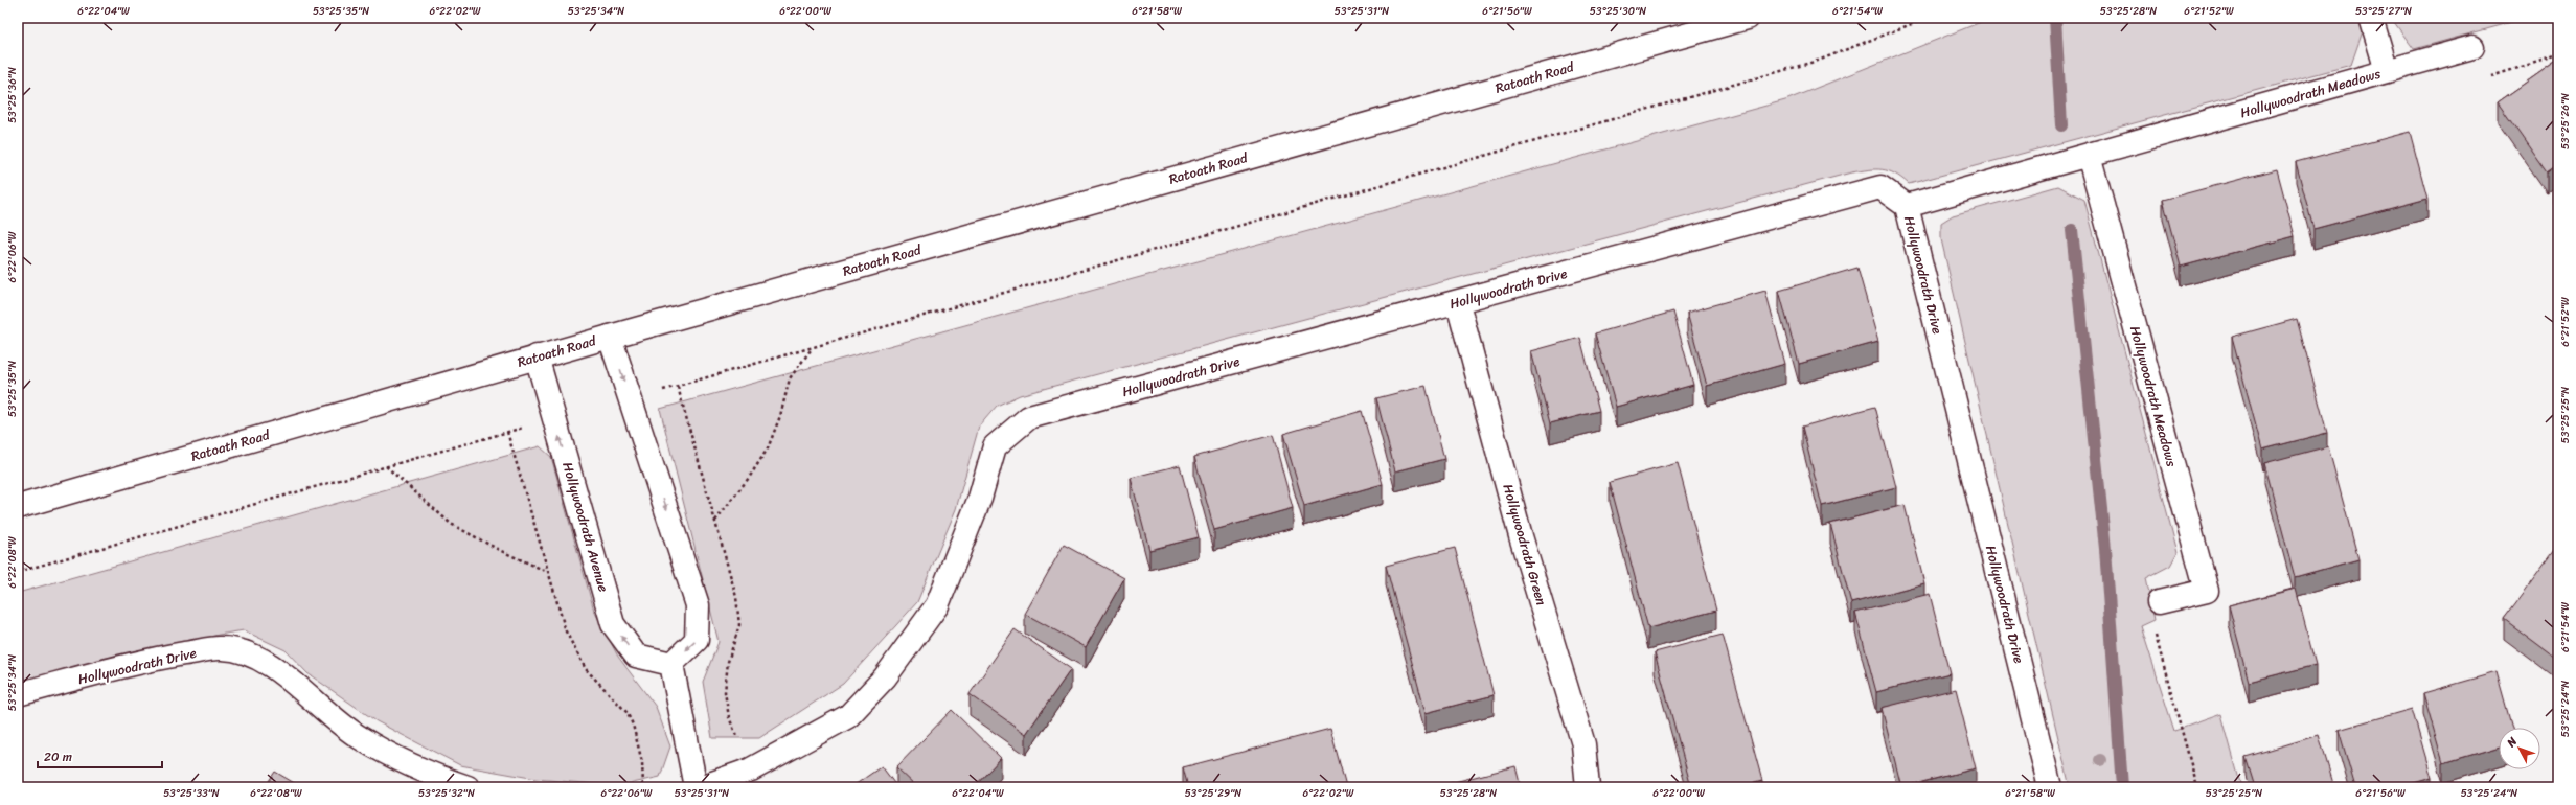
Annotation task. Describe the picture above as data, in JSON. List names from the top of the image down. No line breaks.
{"streets":{"street":["Ratoath Road","Hollywoodrath Meadows","Hollywoodrath Drive","Hollywoodrath Avenue","Hollywoodrath Green"]},"crossings":[["Ratoath Road","Hollywoodrath Avenue"],["Hollywoodrath Meadows","Hollywoodrath Drive"],["Hollywoodrath Drive","Hollywoodrath Green"]],"one_way":["Hollywoodrath Avenue"],"scale_bar":"20 m","north":"top left","coordinates":["6°22'04\"W","53°25'35\"N","6°22'02\"W","53°25'34\"N","6°22'00\"W","6°21'58\"W","53°25'31\"N","6°21'56\"W","53°25'30\"N","6°21'54\"W","53°25'28\"N","6°21'52\"W","53°25'27\"N","53°25'36\"N","53°25'26\"N","6°22'06\"W","53°25'25\"N","6°22'08\"W","53°25'24\"N","53°25'33\"N","53°25'32\"N","53°25'29\"N"]}
